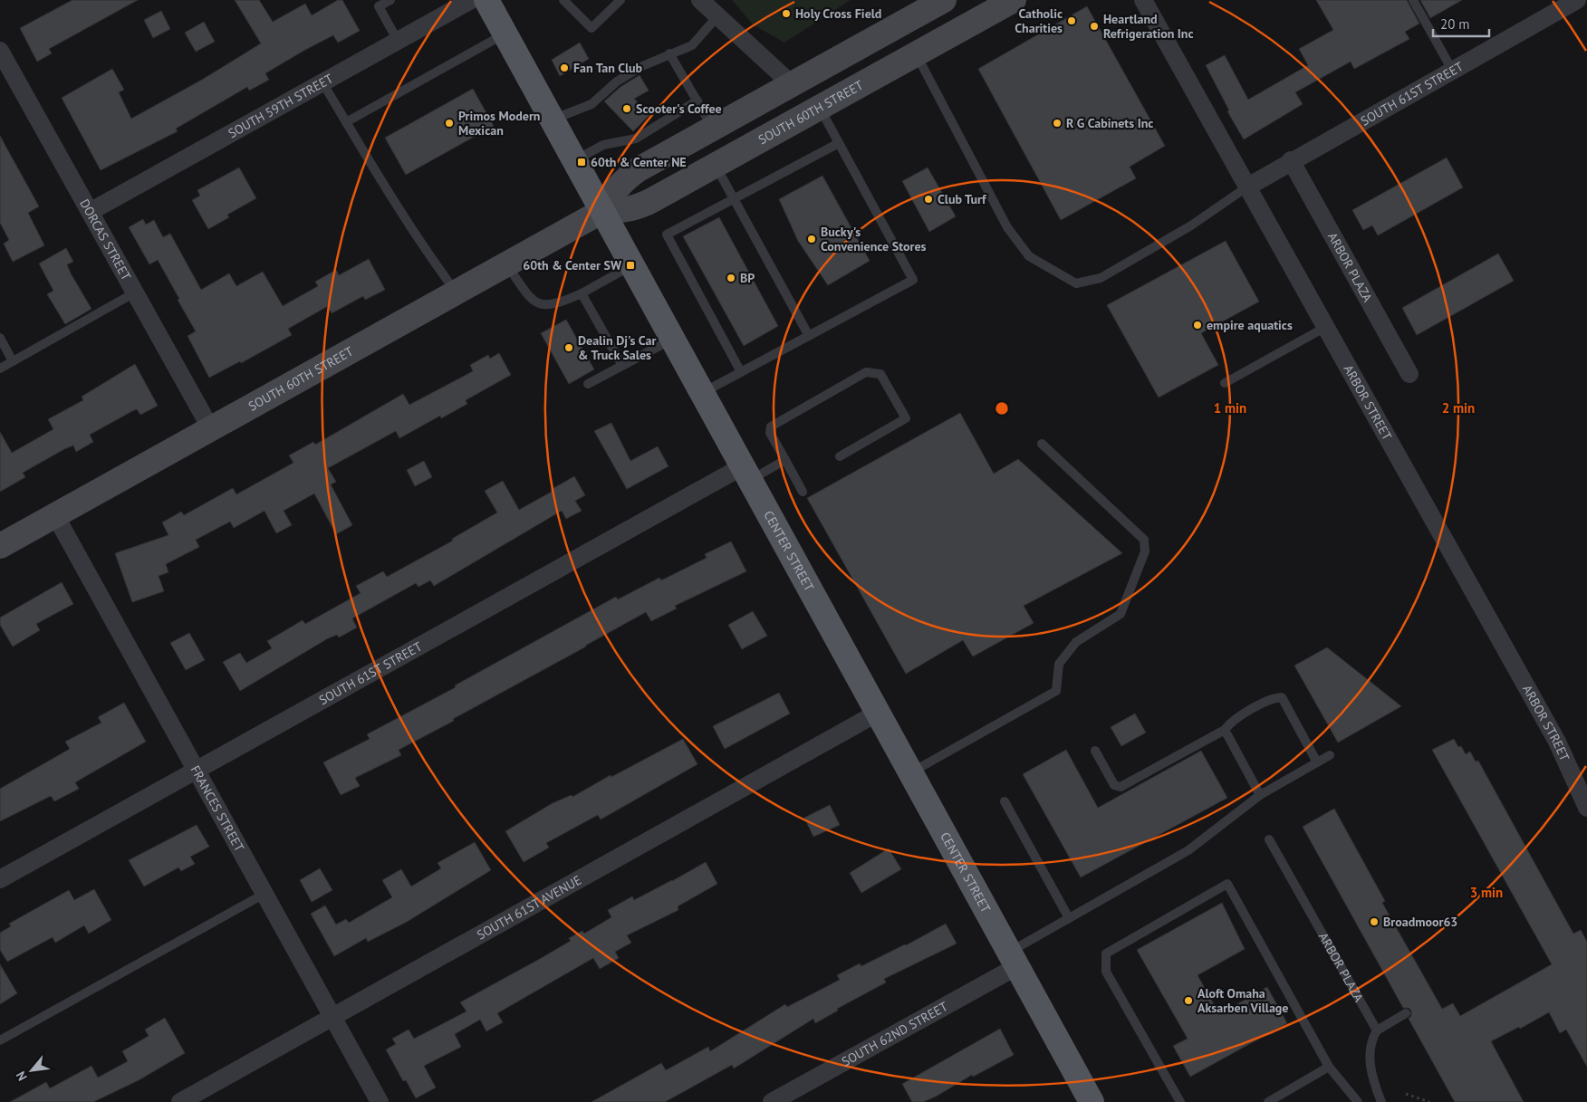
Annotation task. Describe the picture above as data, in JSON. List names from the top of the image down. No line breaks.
{"streets":{"main road":["SOUTH 60TH STREET","CENTER STREET"],"street":["SOUTH 61ST STREET","SOUTH 59TH STREET","DORCAS STREET","ARBOR PLAZA","ARBOR STREET","FRANCES STREET","SOUTH 61ST AVENUE","SOUTH 62ND STREET"]},"crossings":[["SOUTH 61ST STREET","ARBOR PLAZA"],["SOUTH 61ST STREET","ARBOR STREET"],["SOUTH 61ST STREET","CENTER STREET"],["SOUTH 61ST STREET","FRANCES STREET"],["SOUTH 59TH STREET","DORCAS STREET"],["SOUTH 60TH STREET","DORCAS STREET"],["SOUTH 60TH STREET","CENTER STREET"],["SOUTH 60TH STREET","FRANCES STREET"],["CENTER STREET","SOUTH 61ST AVENUE"],["CENTER STREET","SOUTH 62ND STREET"],["FRANCES STREET","SOUTH 61ST AVENUE"]],"places":{"other":["Holy Cross Field","Catholic Charities","Heartland Refrigeration Inc","Fan Tan Club","Scooter's Coffee","Primos Modern Mexican","R G Cabinets Inc","Club Turf","Bucky's Convenience Stores","BP","empire aquatics","Dealin Dj's Car & Truck Sales","Broadmoor63","Aloft Omaha Aksarben Village"],"transit":["60th & Center NE","60th & Center SW"]},"scale_bar":"20 m","north":"bottom left","rings":["1 min","2 min","3 min"]}
